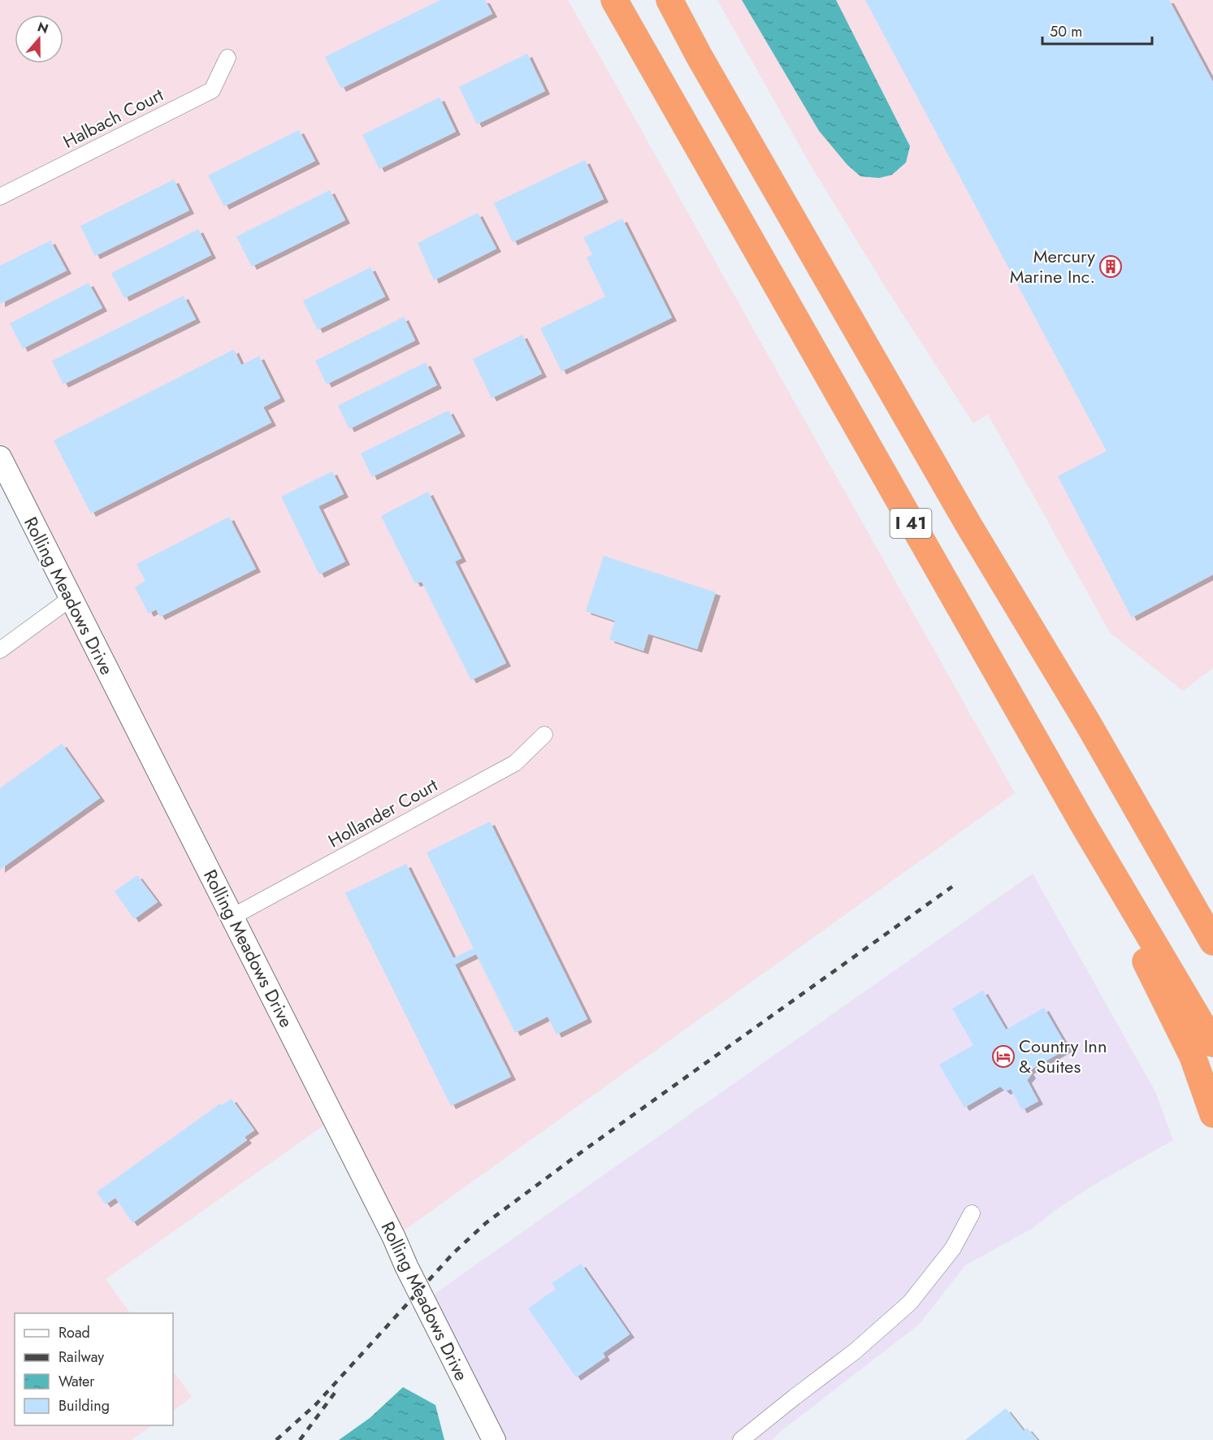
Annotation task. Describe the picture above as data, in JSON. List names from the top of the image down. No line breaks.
{"streets":{"highway":["I 41"],"main road":["Rolling Meadows Drive"],"street":["Halbach Court","Hollander Court"]},"crossings":[["Rolling Meadows Drive","Hollander Court"]],"places":{"building":["Mercury Marine Inc."],"hotel":["Country Inn & Suites"]},"legend":["Road","Railway","Water","Building"],"scale_bar":"50 m","north":"top"}
